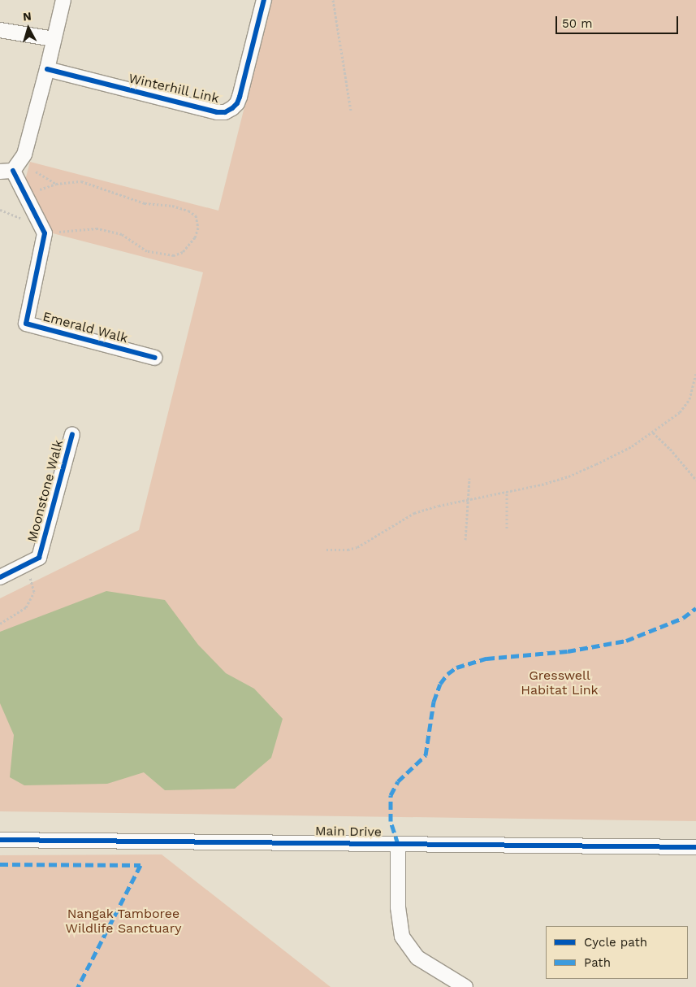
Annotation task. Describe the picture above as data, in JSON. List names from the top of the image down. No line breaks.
{"streets":{"street":["Winterhill Link","Emerald Walk","Moonstone Walk","Main Drive"]},"parks":["Gresswell Habitat Link","Nangak Tamboree Wildlife Sanctuary"],"legend":["Cycle path","Path"],"scale_bar":"50 m","north":"top"}
